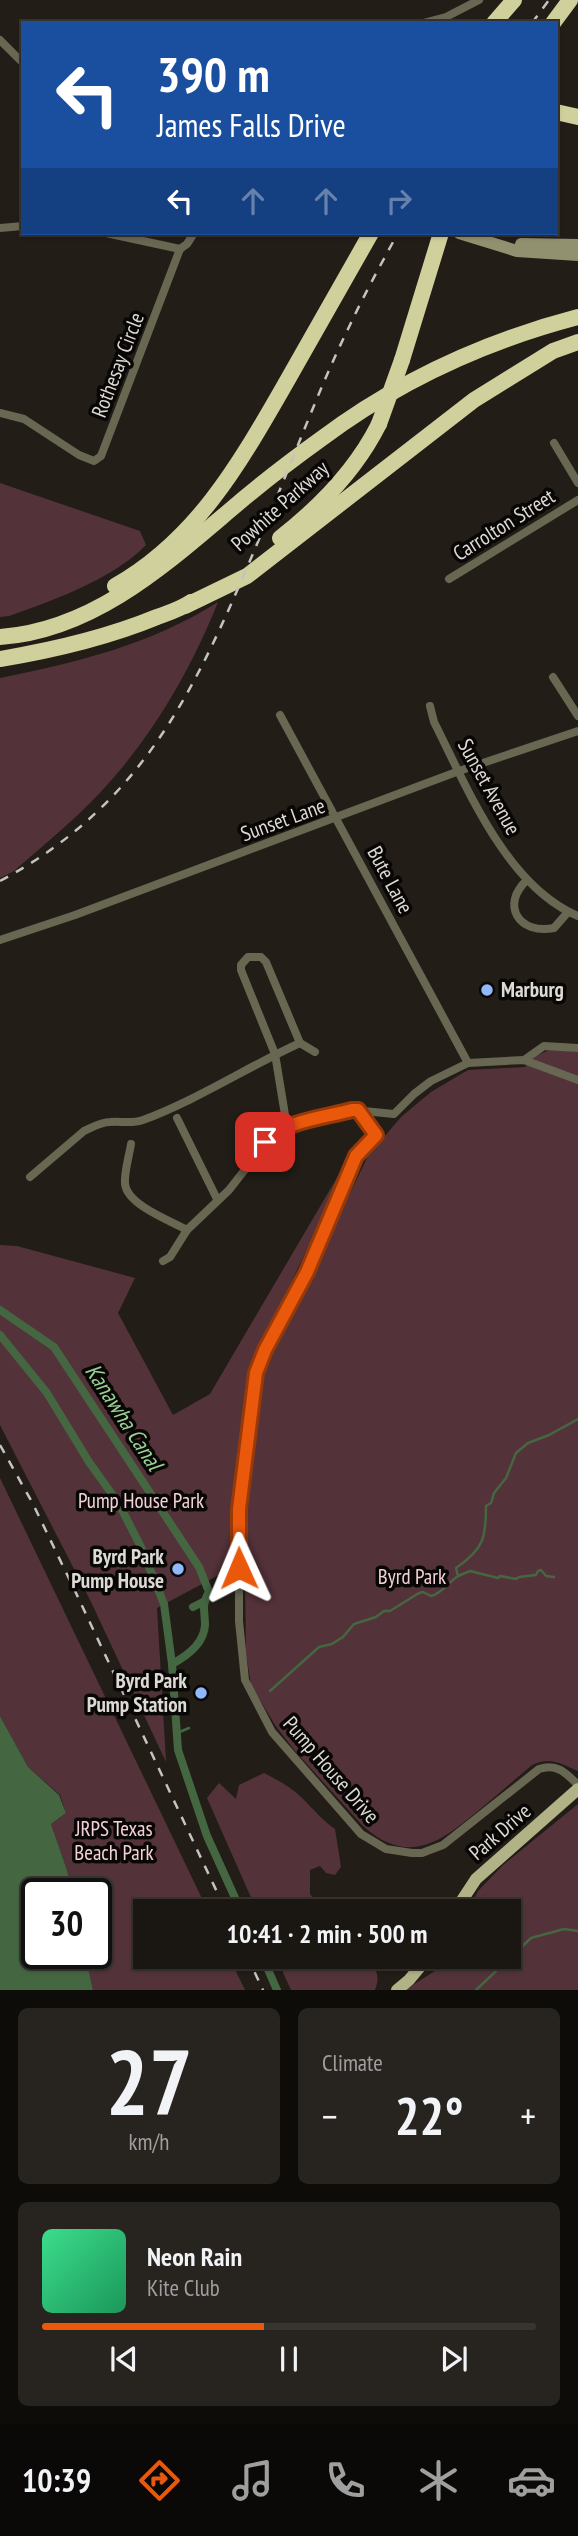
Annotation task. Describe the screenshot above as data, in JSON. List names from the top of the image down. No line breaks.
{"streets":{"highway":["Powhite Parkway"],"main road":["Park Drive"],"street":["Rothesay Circle","Carrolton Street","Sunset Avenue","Sunset Lane","Bute Lane","Pump House Drive"]},"crossings":[["Sunset Avenue","Sunset Lane"],["Sunset Lane","Bute Lane"],["Pump House Drive","Park Drive"]],"water":["Kanawha Canal"],"parks":["Pump House Park","Byrd Park","JRPS Texas Beach Park"],"places":["Marburg","Byrd Park Pump House","Byrd Park Pump Station"],"page":{"turn":["390 m","James Falls Drive"],"limit":"30","trip":"10:41 · 2 min · 500 m","tile":[["27","km/h"],"Climate"],"heat":["−","22°","+"],"song":["Neon Rain","Kite Club"],"tabs":"10:39"}}
